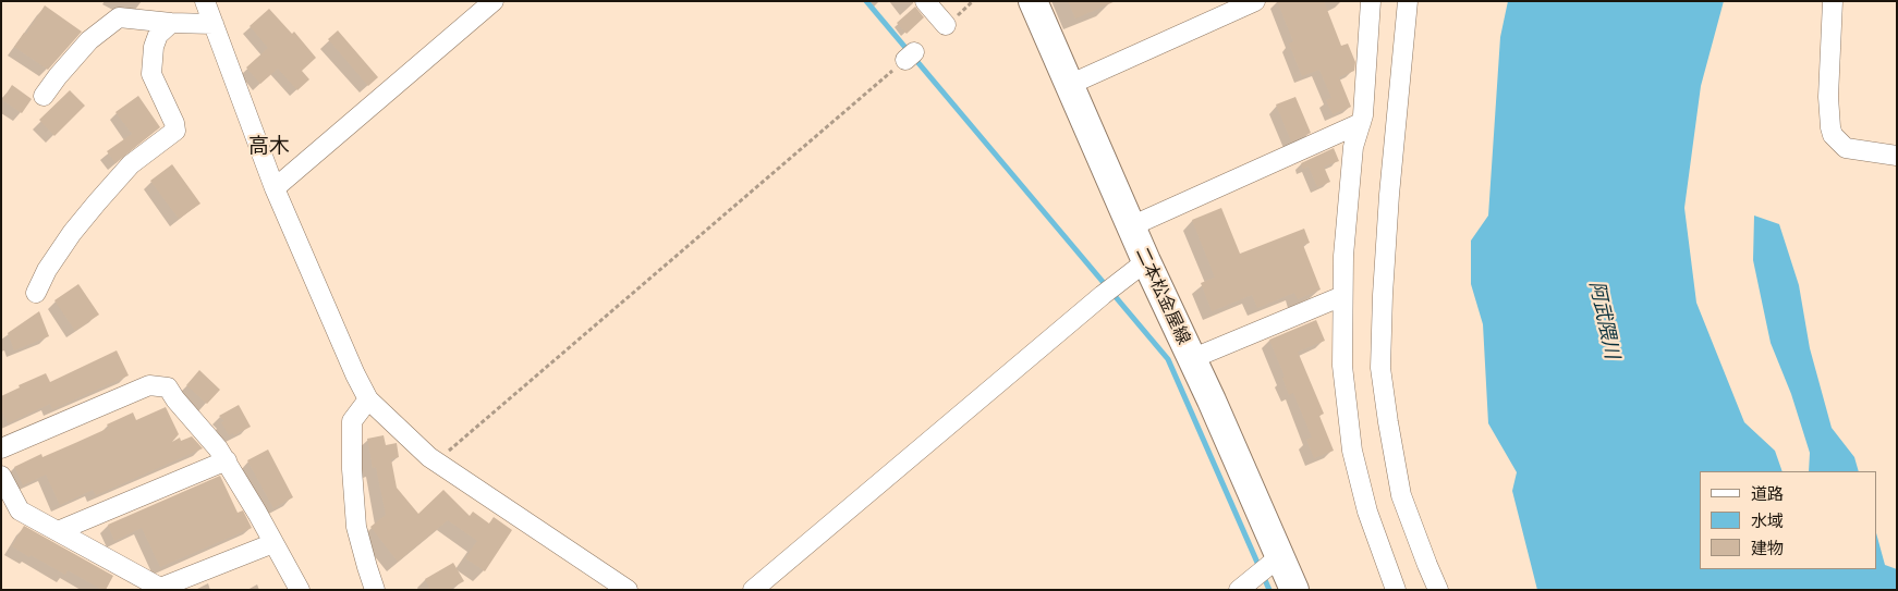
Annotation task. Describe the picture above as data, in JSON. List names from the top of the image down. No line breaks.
{"streets":{"main road":["二本松金屋線"]},"districts":["高木"],"water":["阿武隈川"],"legend":["道路","水域","建物"]}
